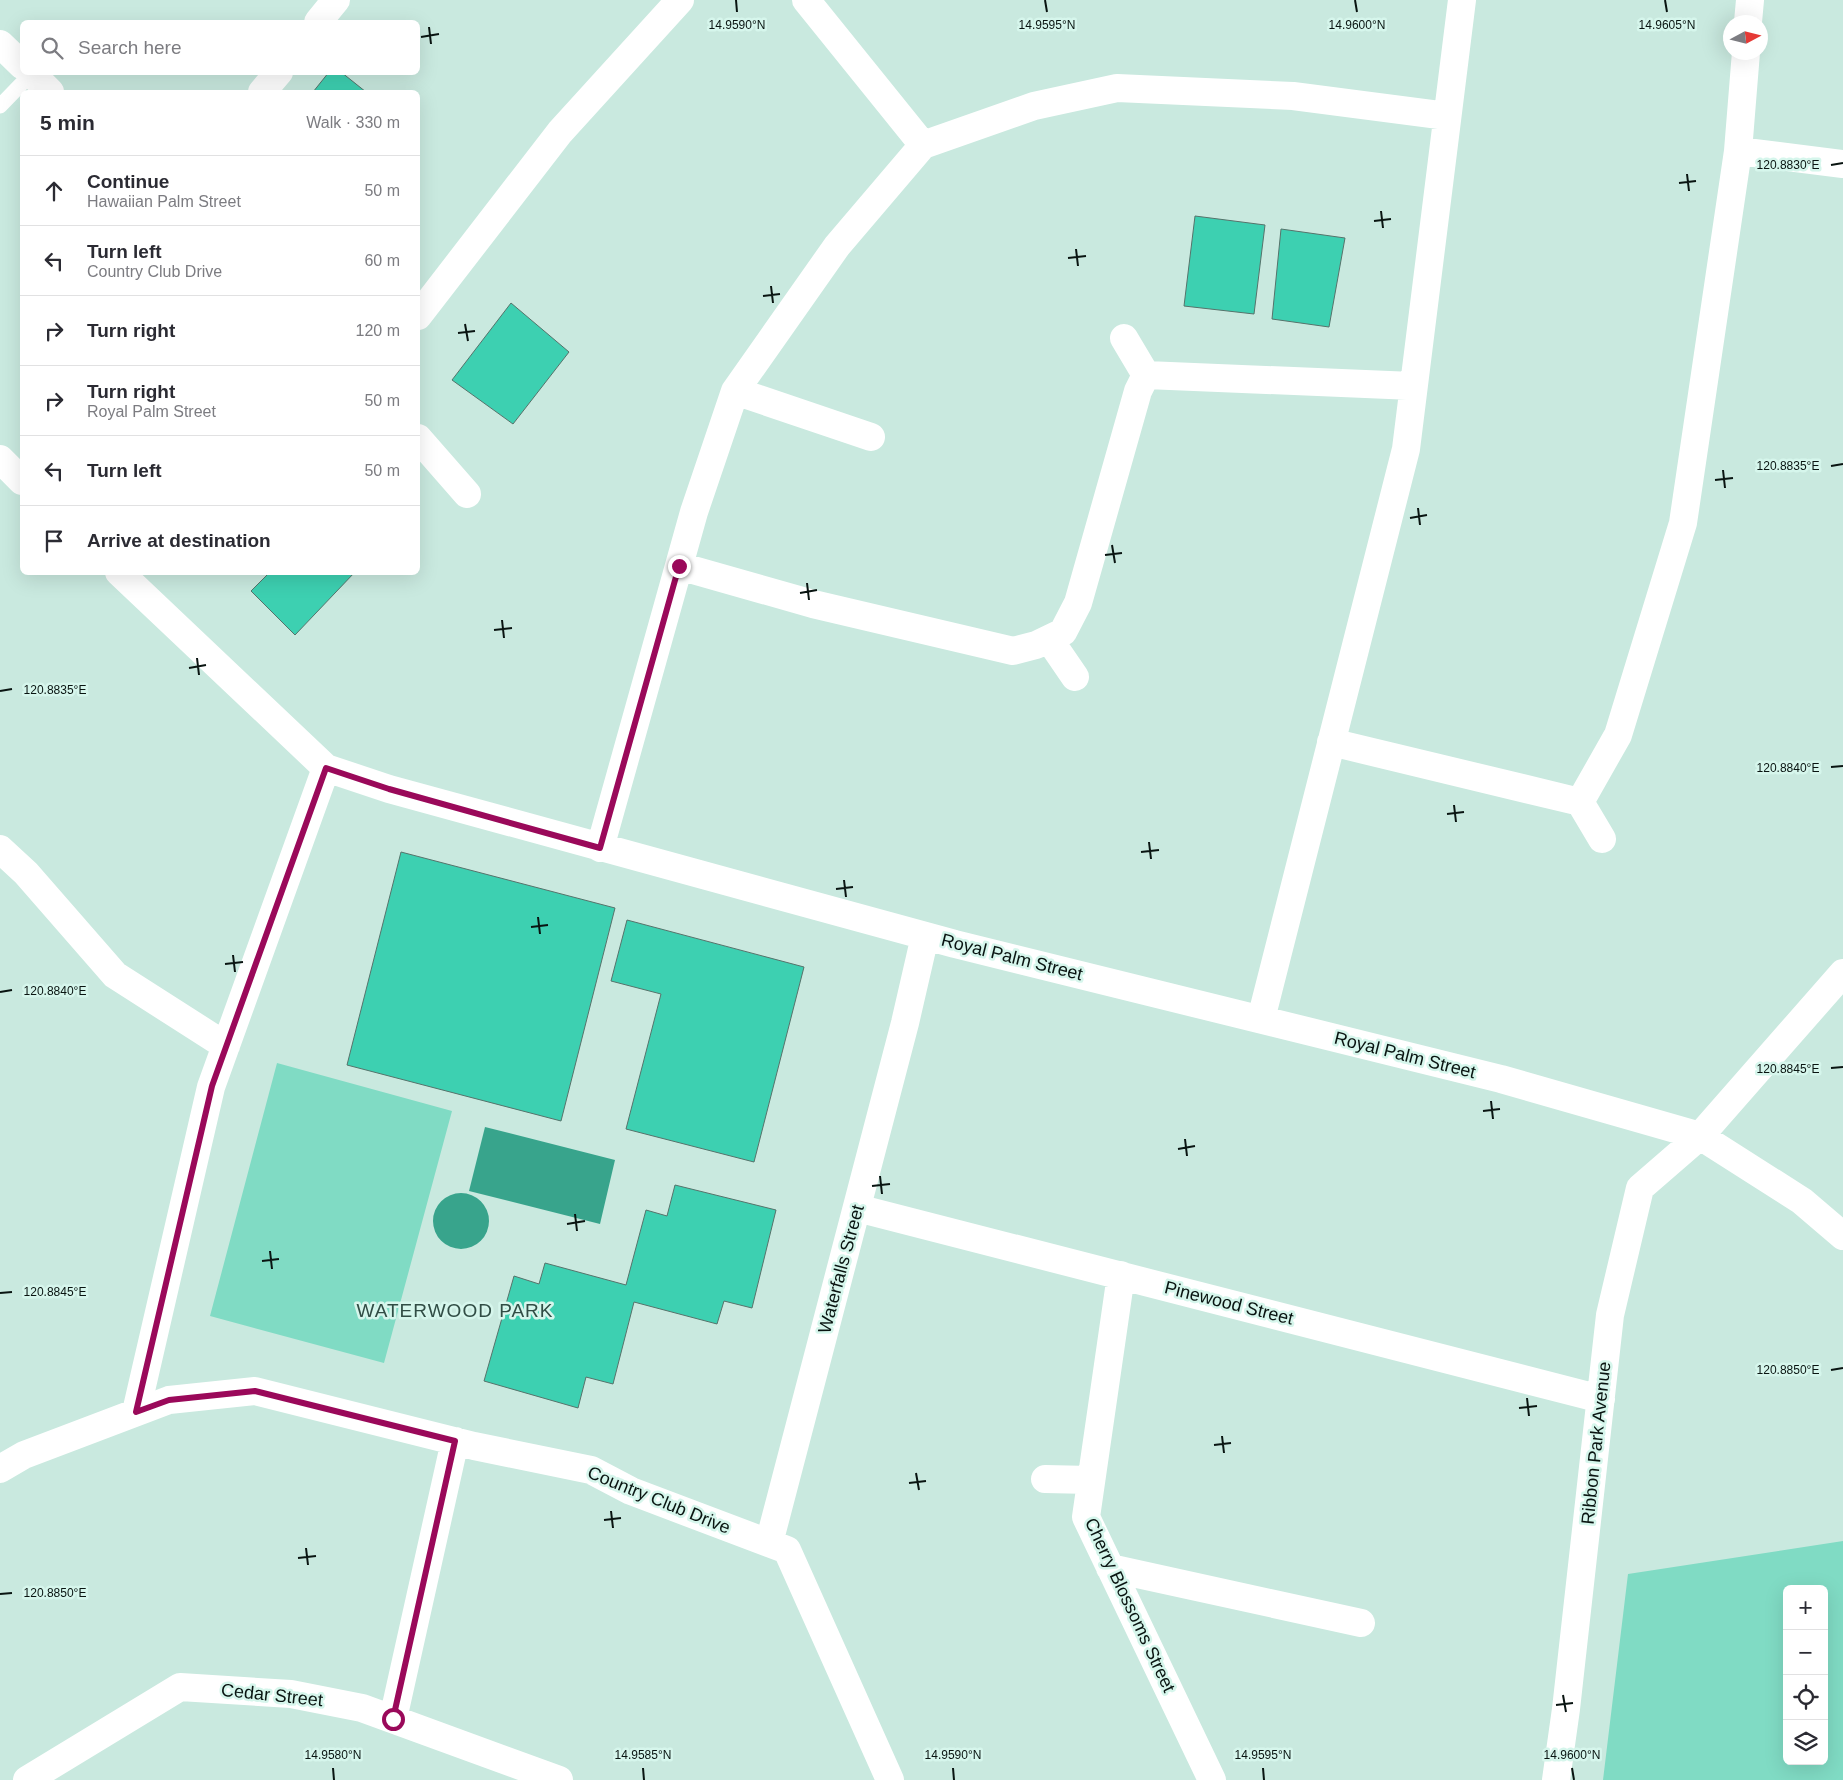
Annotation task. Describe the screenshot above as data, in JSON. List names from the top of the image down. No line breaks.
{"streets":{"street":["Royal Palm Street","Waterfalls Street","Pinewood Street","Ribbon Park Avenue","Country Club Drive","Cherry Blossoms Street","Cedar Street"]},"crossings":[["Royal Palm Street","Waterfalls Street"],["Royal Palm Street","Ribbon Park Avenue"],["Waterfalls Street","Pinewood Street"],["Waterfalls Street","Country Club Drive"],["Pinewood Street","Ribbon Park Avenue"],["Pinewood Street","Cherry Blossoms Street"]],"districts":["WATERWOOD PARK"],"north":"right","page":{"search":"Search here","heading":["5 min","Walk · 330 m"],"list":[["Continue","Hawaiian Palm Street","50 m"],["Turn left","Country Club Drive","60 m"],["Turn right","120 m"],["Turn right","Royal Palm Street","50 m"],["Turn left","50 m"],"Arrive at destination"],"map_buttons":["+","−"]},"coordinates":["14.9590°N","14.9595°N","14.9600°N","14.9605°N","120.8830°E","120.8835°E","120.8840°E","120.8845°E","120.8850°E","14.9580°N","14.9585°N"]}
